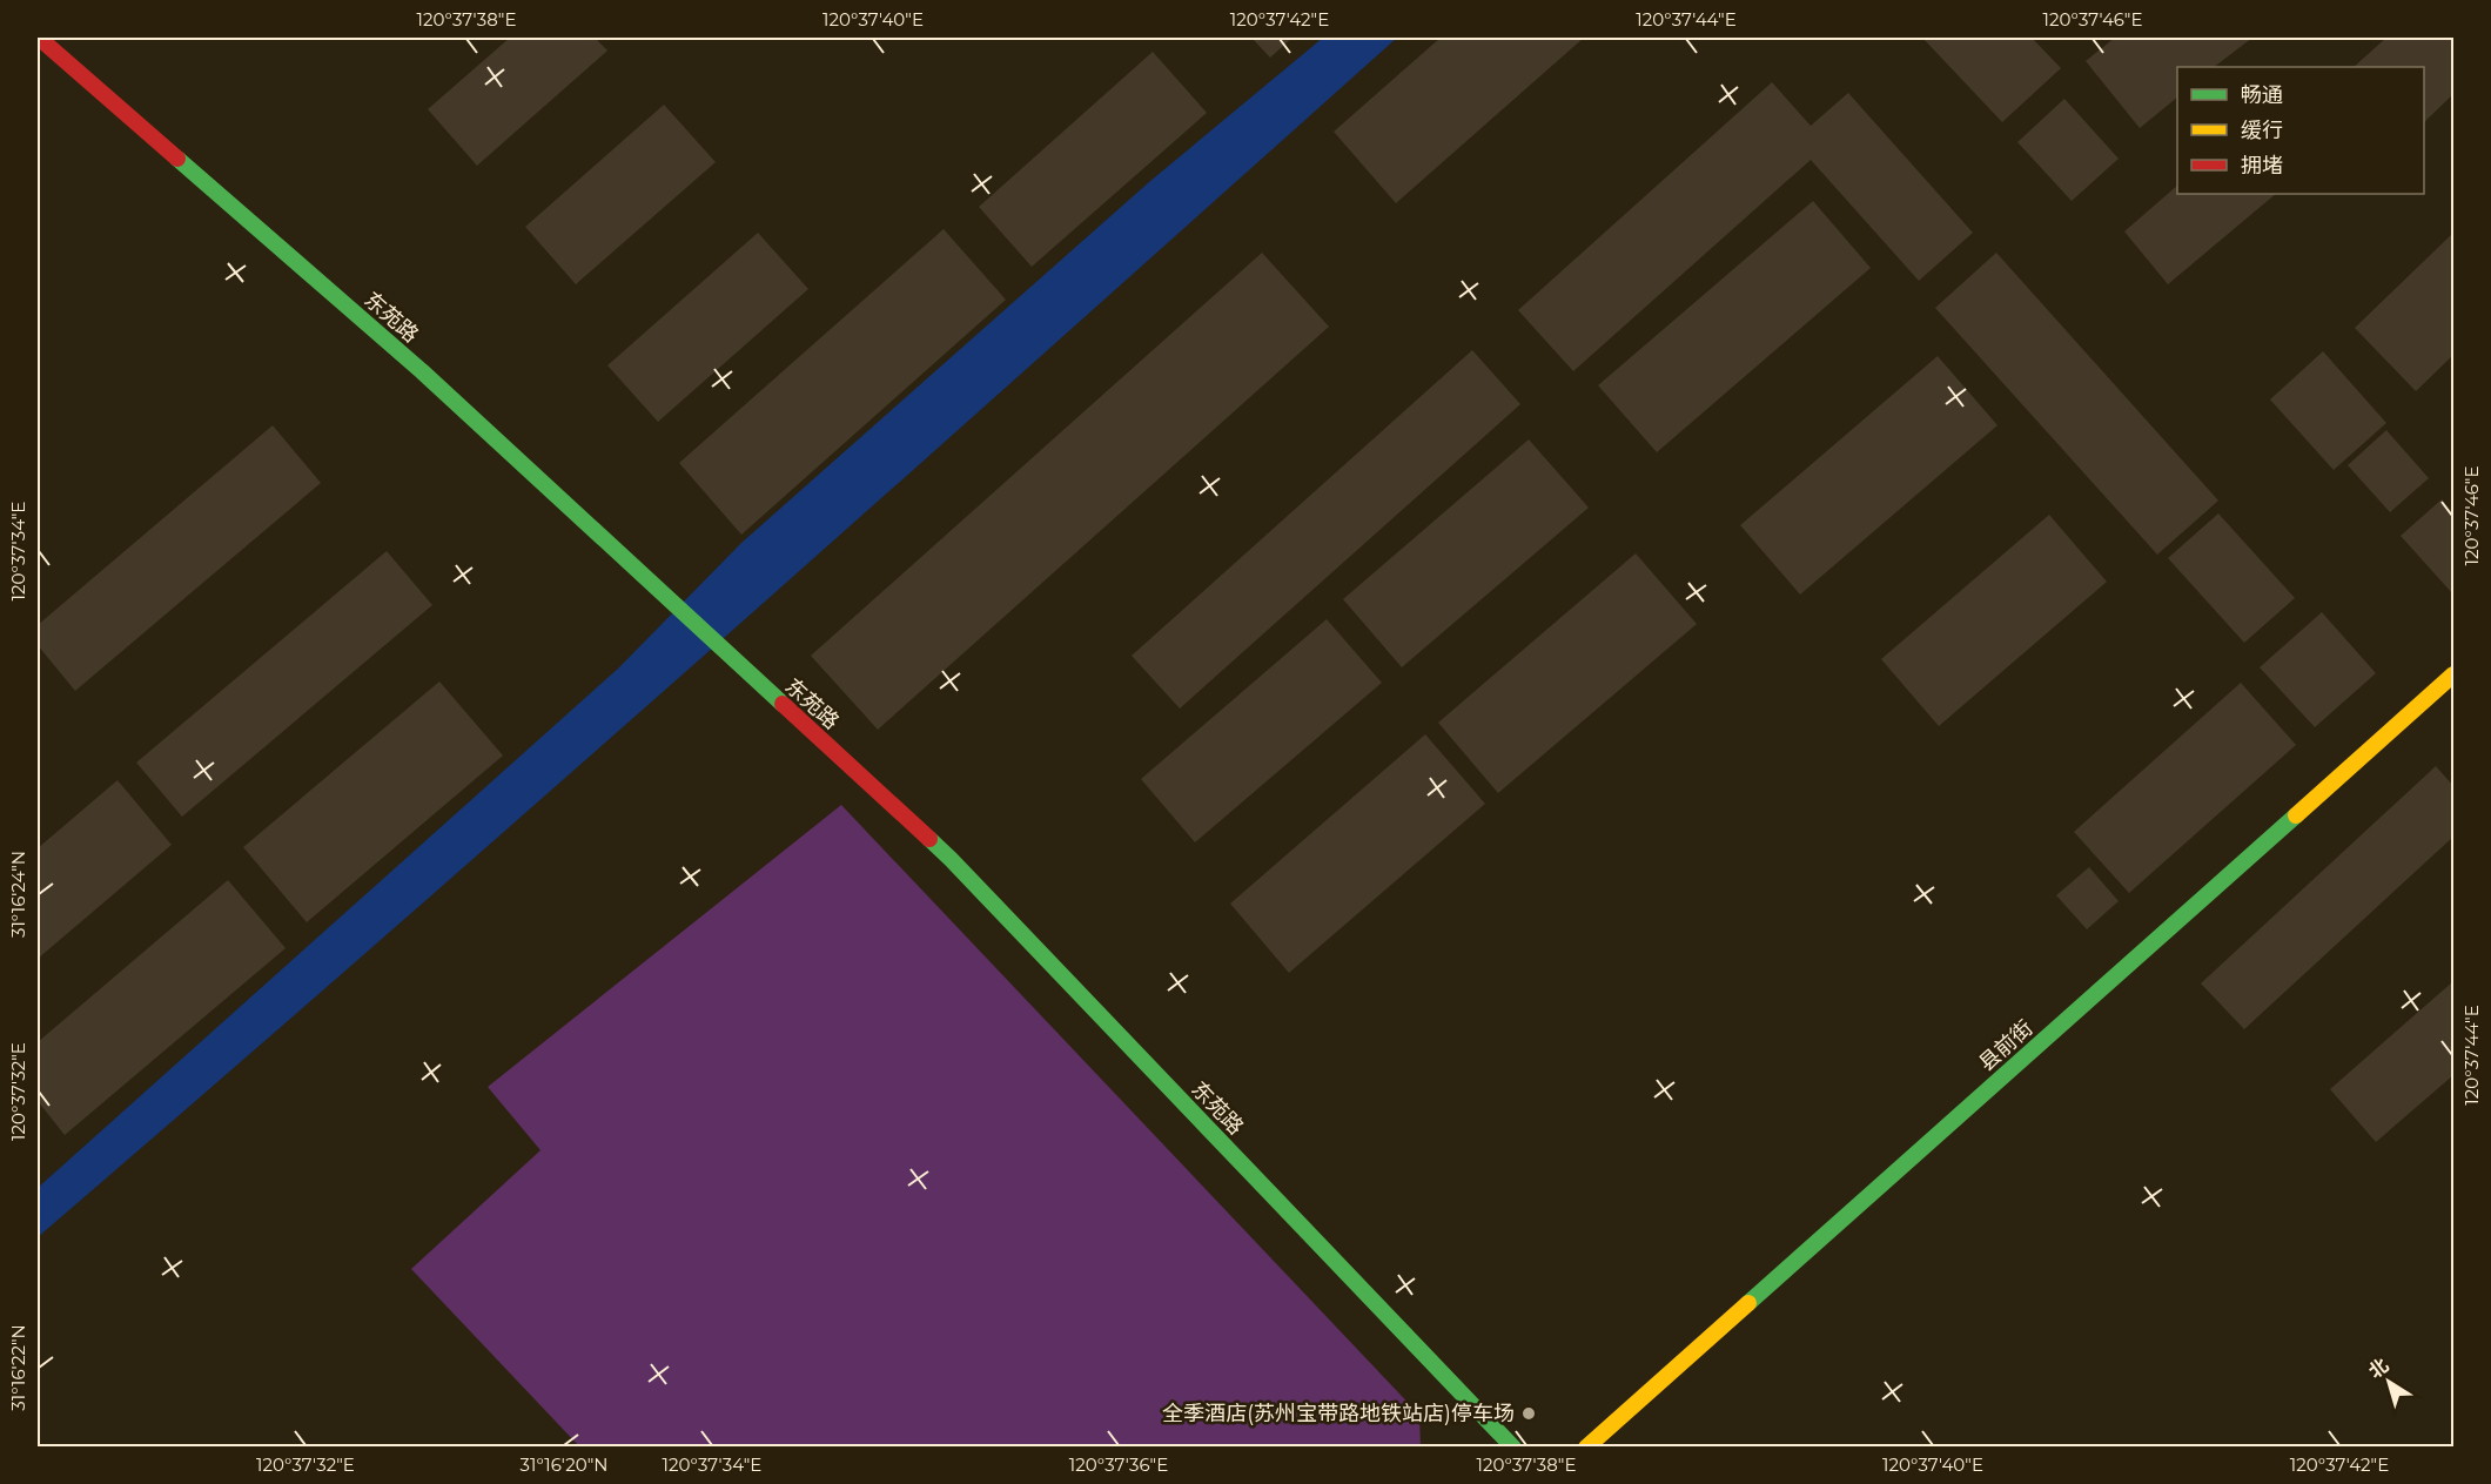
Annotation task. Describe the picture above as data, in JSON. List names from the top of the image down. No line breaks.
{"streets":{"street":["东苑路","县前街"]},"places":["全季酒店(苏州宝带路地铁站店)停车场"],"legend":["畅通","缓行","拥堵"],"north":"top left","coordinates":["120°37'38\"E","120°37'40\"E","120°37'42\"E","120°37'44\"E","120°37'46\"E","120°37'34\"E","31°16'24\"N","120°37'32\"E","31°16'22\"N","31°16'20\"N","120°37'36\"E"]}
